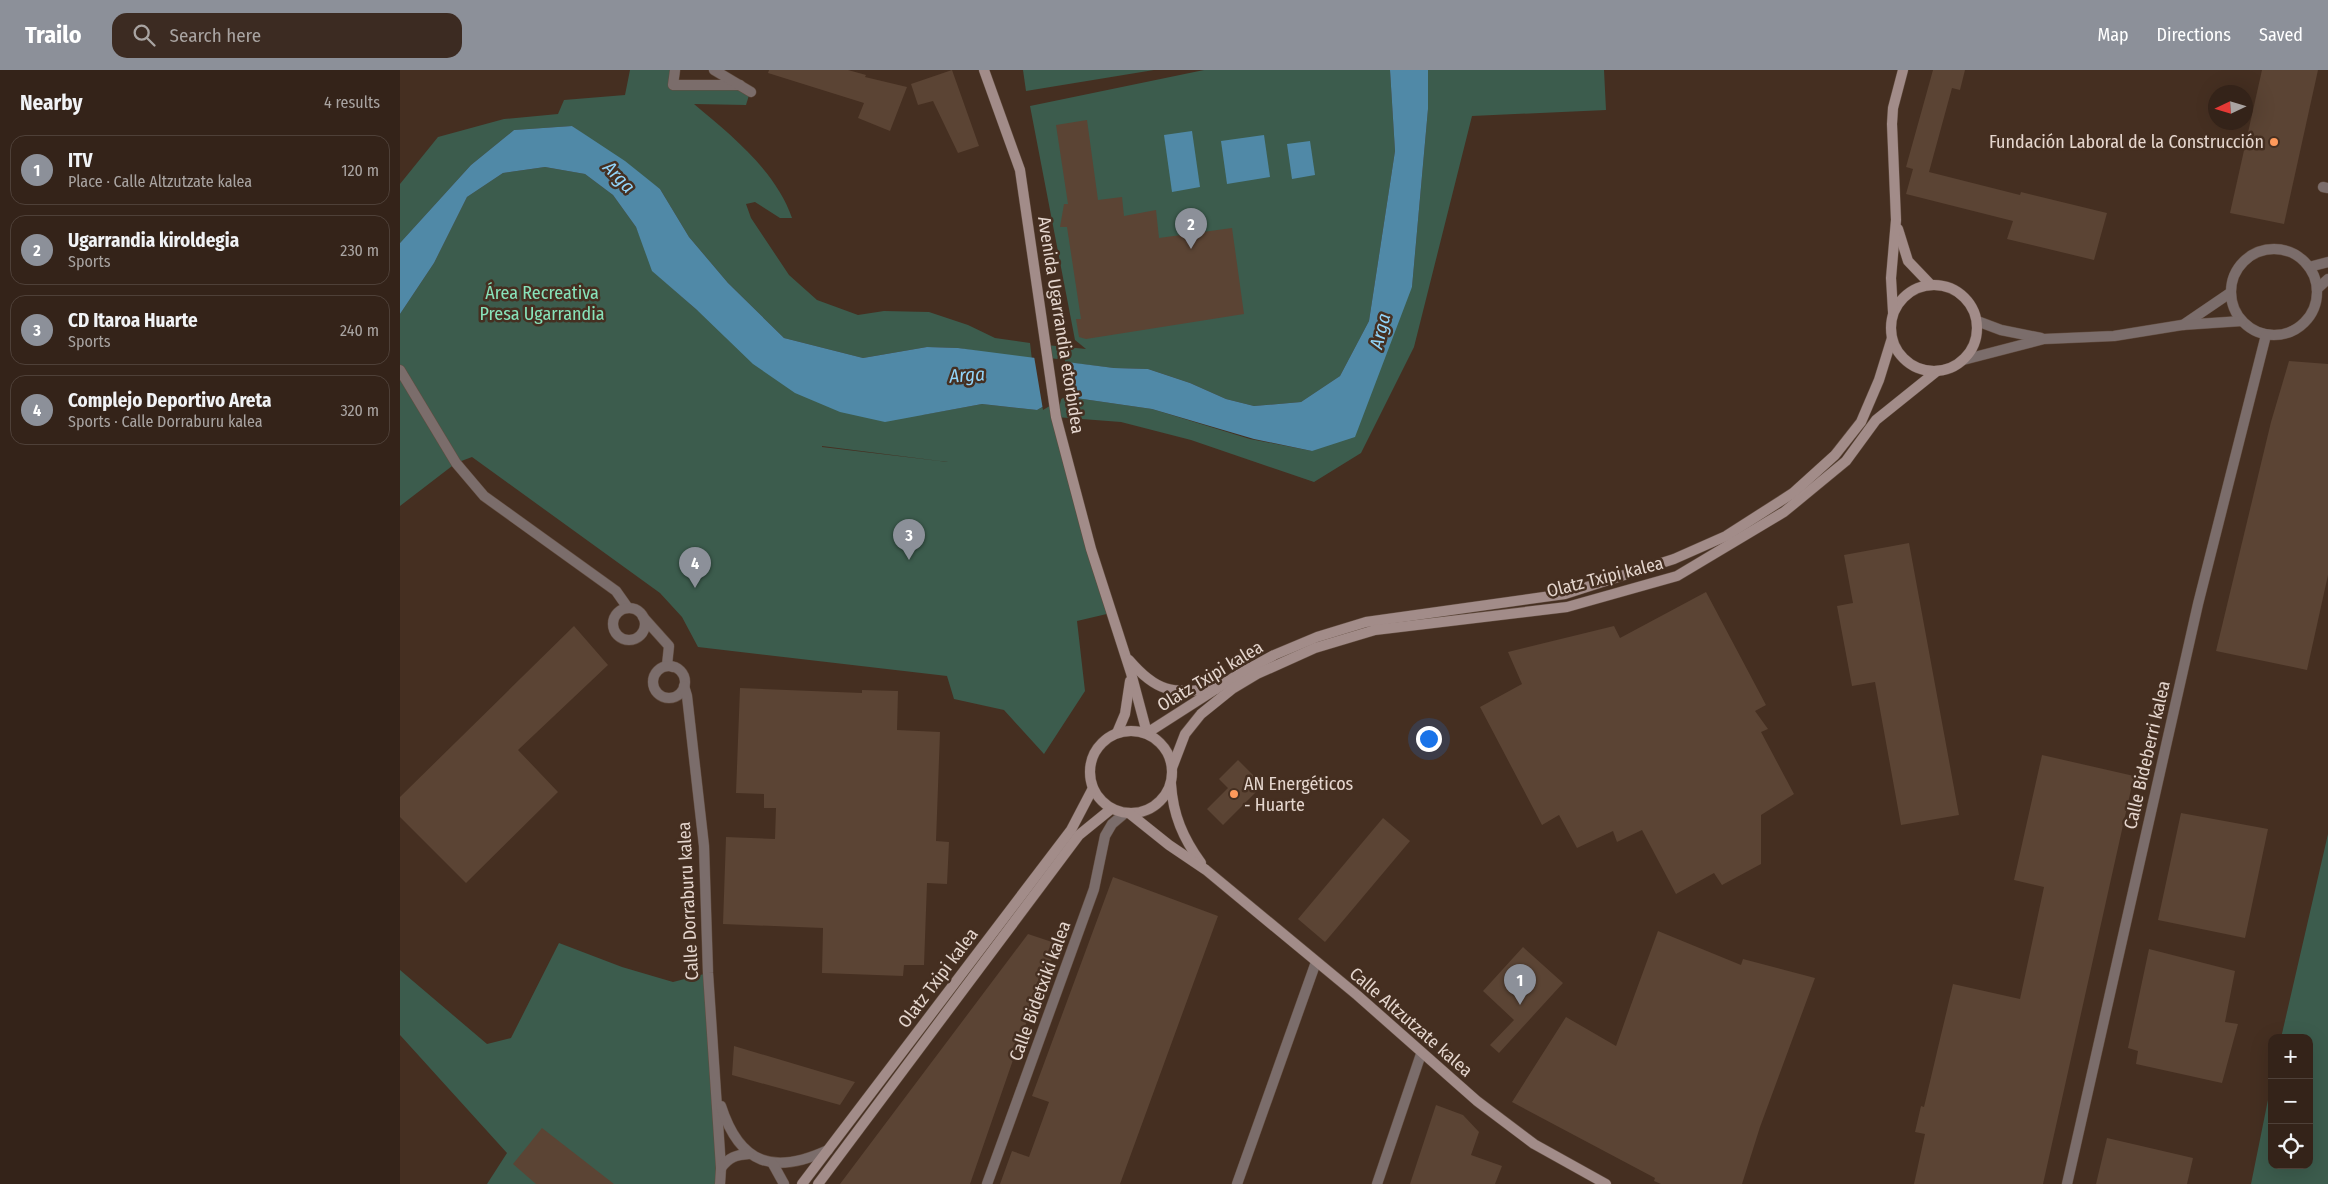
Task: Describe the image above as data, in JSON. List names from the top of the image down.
{
  "streets": {
    "street": [
      "Avenida Ugarrandia etorbidea",
      "Olatz Txipi kalea",
      "Calle Bideberri kalea",
      "Calle Dorraburu kalea",
      "Calle Bidetxiki kalea",
      "Calle Altzutzate kalea"
    ]
  },
  "crossings": [
    ["Avenida Ugarrandia etorbidea", "Olatz Txipi kalea"],
    ["Avenida Ugarrandia etorbidea", "Calle Bidetxiki kalea"],
    ["Olatz Txipi kalea", "Calle Bidetxiki kalea"]
  ],
  "water": ["Arga"],
  "parks": ["Área Recreativa Presa Ugarrandia"],
  "places": ["Fundación Laboral de la Construcción", "AN Energéticos - Huarte"],
  "north": "left",
  "page": {
    "header": "Trailo",
    "search": "Search here",
    "nav": ["Map", "Directions", "Saved"],
    "heading": ["Nearby", "4 results"],
    "list": [
      {
        "mark": "1",
        "name": "ITV",
        "note": "Place · Calle Altzutzate kalea",
        "value": "120 m"
      },
      {
        "mark": "2",
        "name": "Ugarrandia kiroldegia",
        "note": "Sports",
        "value": "230 m"
      },
      {
        "mark": "3",
        "name": "CD Itaroa Huarte",
        "note": "Sports",
        "value": "240 m"
      },
      {
        "mark": "4",
        "name": "Complejo Deportivo Areta",
        "note": "Sports · Calle Dorraburu kalea",
        "value": "320 m"
      }
    ],
    "pins": [
      "2",
      "3",
      "4",
      "1"
    ],
    "map_buttons": ["+", "−"]
  }
}
